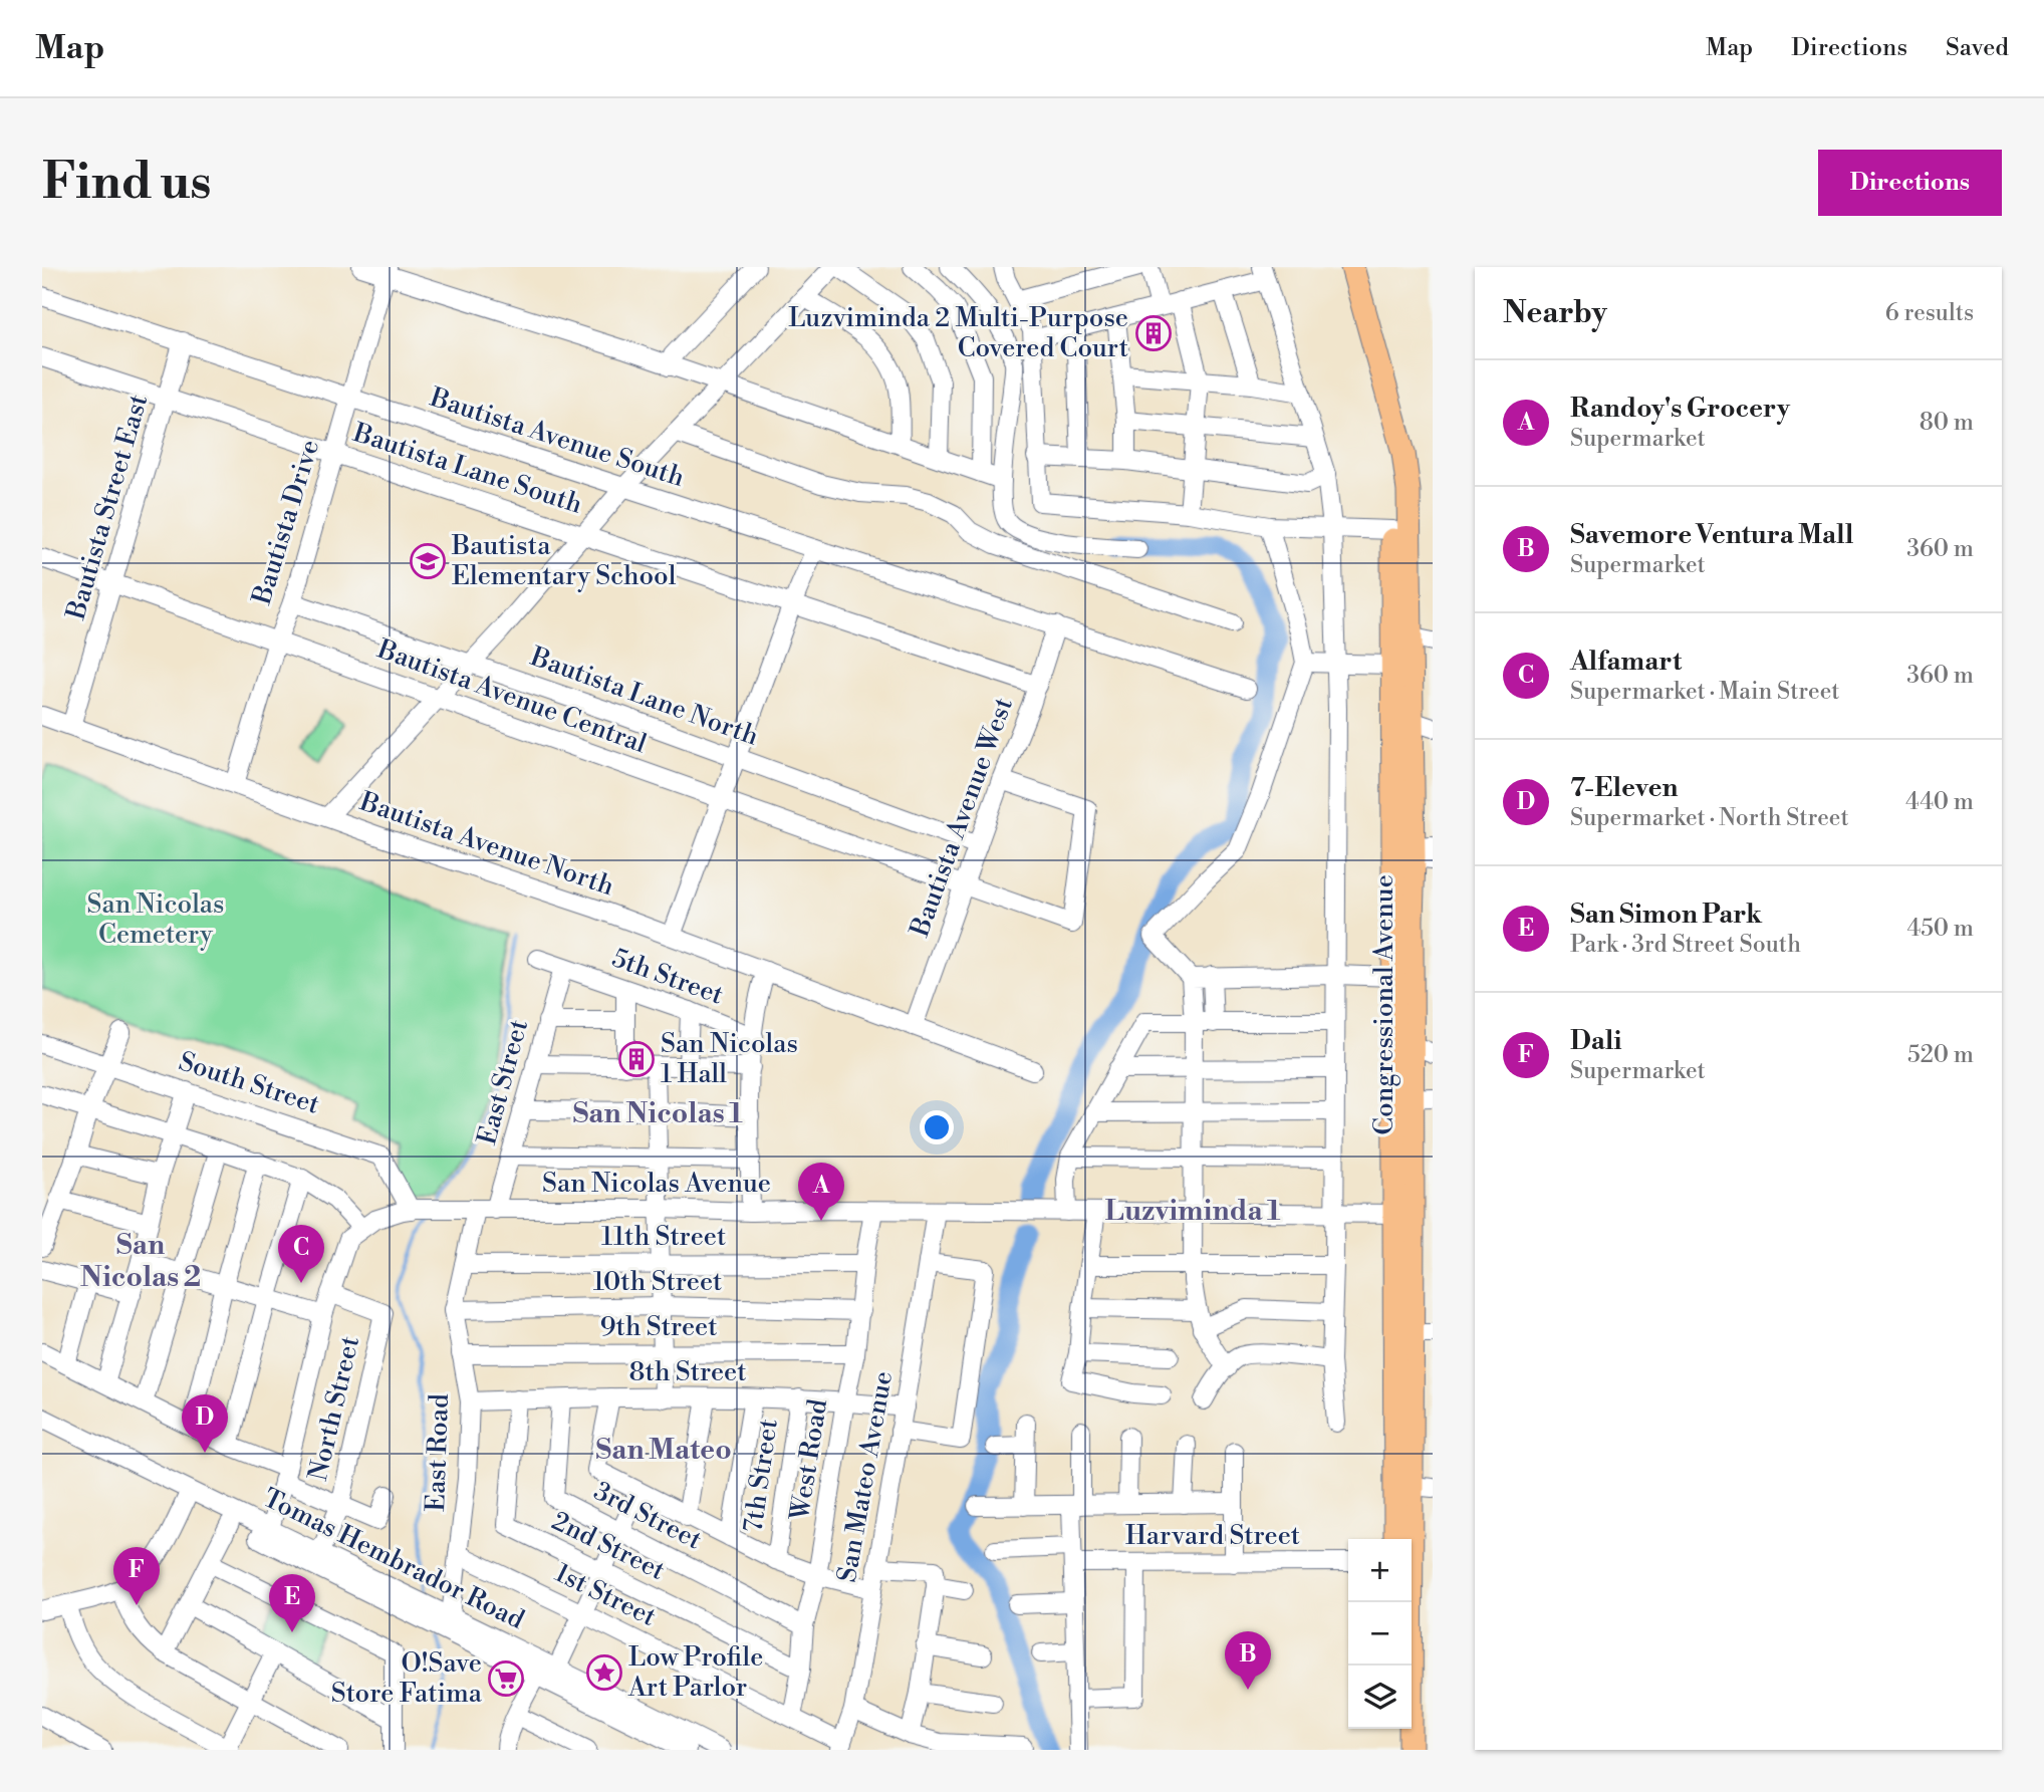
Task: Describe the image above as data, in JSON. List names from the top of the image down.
{
  "streets": {
    "main road": ["Congressional Avenue"],
    "street": [
      "Bautista Avenue South",
      "Bautista Lane South",
      "Bautista Street East",
      "Bautista Drive",
      "Bautista Avenue Central",
      "Bautista Lane North",
      "Bautista Avenue West",
      "Bautista Avenue North",
      "5th Street",
      "East Street",
      "South Street",
      "San Nicolas Avenue",
      "11th Street",
      "10th Street",
      "9th Street",
      "8th Street",
      "North Street",
      "East Road",
      "West Road",
      "7th Street",
      "San Mateo Avenue",
      "3rd Street",
      "Harvard Street",
      "2nd Street",
      "Tomas Hembrador Road",
      "1st Street"
    ]
  },
  "crossings": [
    ["Bautista Avenue South", "Bautista Street East"],
    ["Bautista Avenue South", "Bautista Drive"],
    ["Bautista Avenue South", "Bautista Avenue West"],
    ["Bautista Lane South", "Bautista Street East"],
    ["Bautista Lane South", "Bautista Drive"],
    ["Bautista Lane South", "Bautista Avenue West"],
    ["Bautista Street East", "Bautista Avenue Central"],
    ["Bautista Street East", "Bautista Avenue North"],
    ["Bautista Drive", "Bautista Avenue Central"],
    ["Bautista Drive", "Bautista Lane North"],
    ["Bautista Drive", "Bautista Avenue North"],
    ["Bautista Avenue Central", "Bautista Avenue West"],
    ["Bautista Lane North", "Bautista Avenue West"],
    ["Bautista Avenue West", "Bautista Avenue North"],
    ["5th Street", "East Street"],
    ["Congressional Avenue", "San Nicolas Avenue"],
    ["East Street", "San Nicolas Avenue"],
    ["South Street", "San Nicolas Avenue"],
    ["San Nicolas Avenue", "East Road"],
    ["San Nicolas Avenue", "West Road"],
    ["San Nicolas Avenue", "San Mateo Avenue"],
    ["11th Street", "East Road"],
    ["11th Street", "West Road"],
    ["10th Street", "East Road"],
    ["10th Street", "West Road"],
    ["9th Street", "East Road"],
    ["9th Street", "West Road"],
    ["8th Street", "East Road"],
    ["8th Street", "West Road"],
    ["8th Street", "7th Street"],
    ["8th Street", "San Mateo Avenue"],
    ["8th Street", "3rd Street"],
    ["8th Street", "2nd Street"],
    ["North Street", "Tomas Hembrador Road"],
    ["East Road", "Tomas Hembrador Road"],
    ["East Road", "1st Street"],
    ["West Road", "3rd Street"],
    ["West Road", "2nd Street"],
    ["West Road", "1st Street"],
    ["San Mateo Avenue", "1st Street"]
  ],
  "districts": [
    "San Nicolas 1",
    "Luzviminda 1",
    "San Nicolas 2",
    "San Mateo"
  ],
  "parks": ["San Nicolas Cemetery"],
  "places": {
    "building": ["Luzviminda 2 Multi-Purpose Covered Court", "San Nicolas 1 Hall"],
    "school or university": ["Bautista Elementary School"],
    "place": ["Low Profile Art Parlor"],
    "supermarket": ["O!Save Store Fatima"]
  },
  "page": {
    "header": "Map",
    "nav": ["Map", "Directions", "Saved"],
    "buttons": "Directions",
    "title": "Find us",
    "heading": ["Nearby", "6 results"],
    "list": [
      {
        "mark": "A",
        "name": "Randoy's Grocery",
        "note": "Supermarket",
        "value": "80 m"
      },
      {
        "mark": "B",
        "name": "Savemore Ventura Mall",
        "note": "Supermarket",
        "value": "360 m"
      },
      {
        "mark": "C",
        "name": "Alfamart",
        "note": "Supermarket · Main Street",
        "value": "360 m"
      },
      {
        "mark": "D",
        "name": "7-Eleven",
        "note": "Supermarket · North Street",
        "value": "440 m"
      },
      {
        "mark": "E",
        "name": "San Simon Park",
        "note": "Park · 3rd Street South",
        "value": "450 m"
      },
      {
        "mark": "F",
        "name": "Dali",
        "note": "Supermarket",
        "value": "520 m"
      }
    ],
    "pins": [
      "A",
      "C",
      "D",
      "F",
      "E",
      "B"
    ],
    "map_buttons": ["+", "−"]
  }
}
